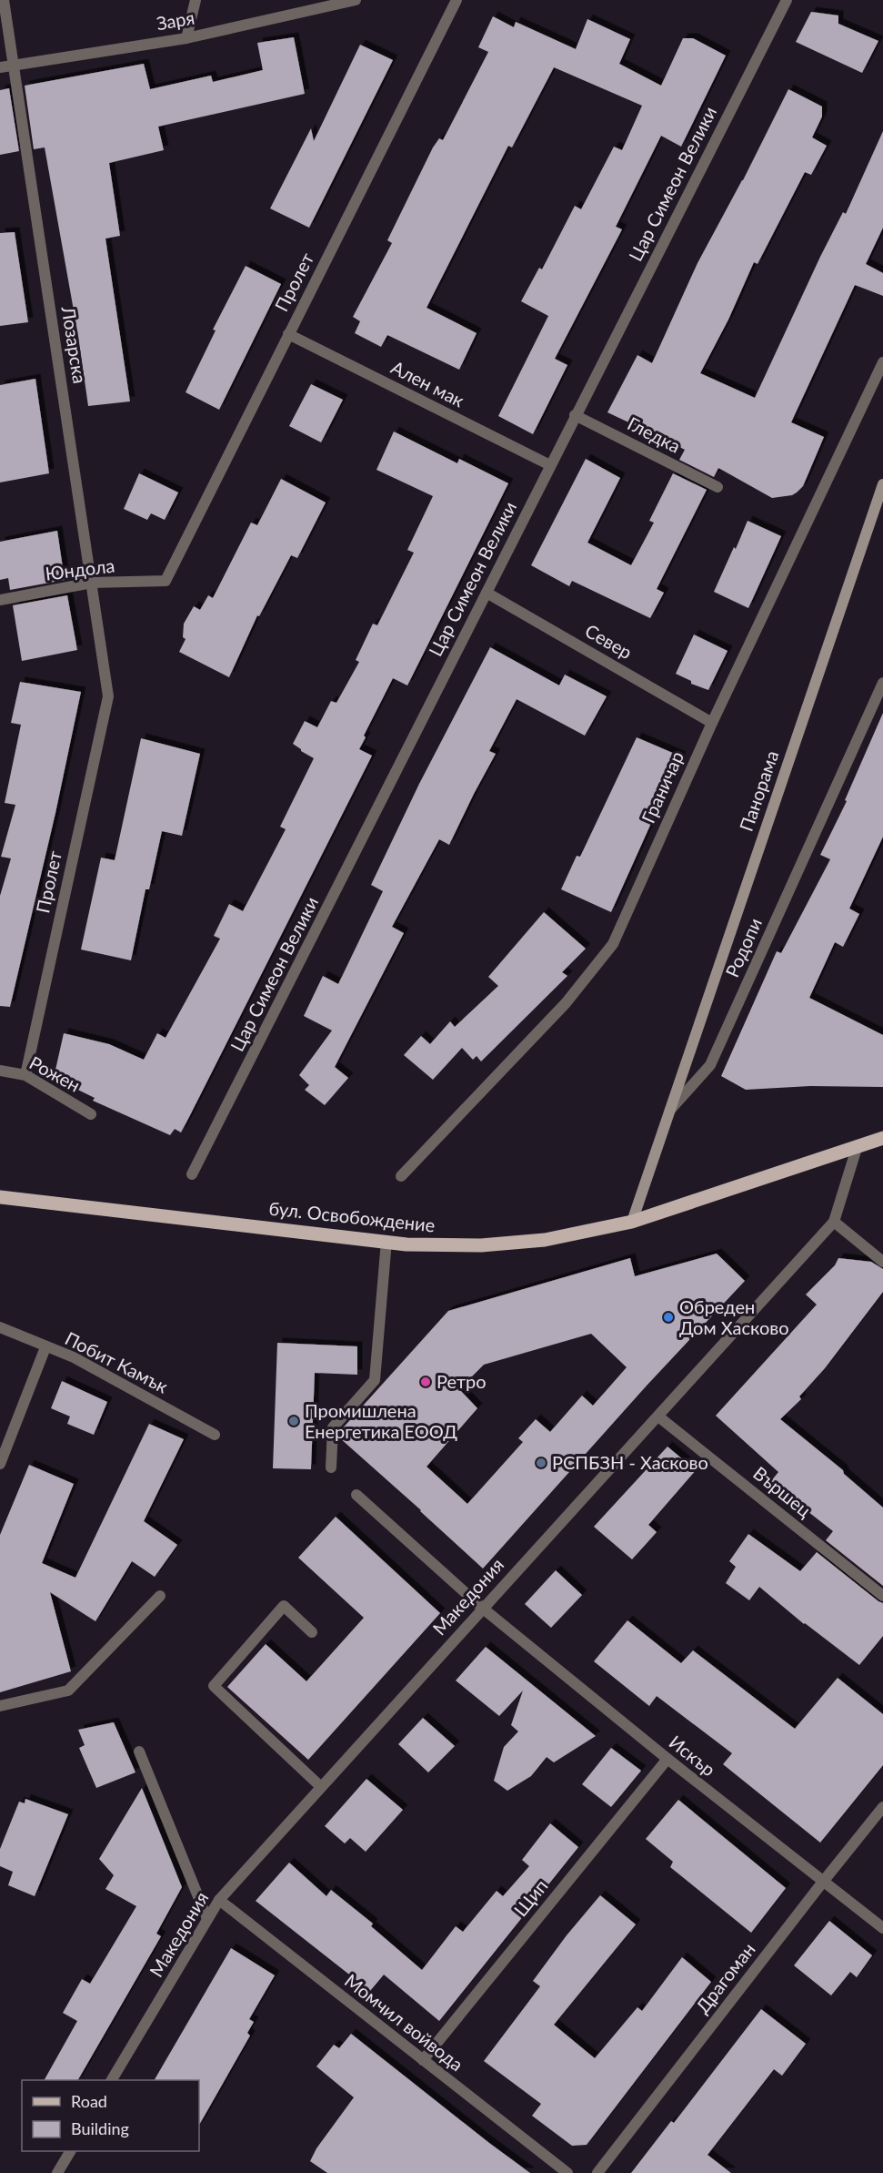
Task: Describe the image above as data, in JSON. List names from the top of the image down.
{
  "streets": {
    "main road": ["бул. Освобождение"],
    "street": [
      "Заря",
      "Цар Симеон Велики",
      "Пролет",
      "Лозарска",
      "Ален мак",
      "Гледка",
      "Юндола",
      "Север",
      "Граничар",
      "Панорама",
      "Родопи",
      "Рожен",
      "Побит Камък",
      "Вършец",
      "Македония",
      "Искър",
      "Щип",
      "Драгоман",
      "Момчил войвода"
    ]
  },
  "crossings": [
    ["Заря", "Лозарска"],
    ["Цар Симеон Велики", "Ален мак"],
    ["Цар Симеон Велики", "Гледка"],
    ["Цар Симеон Велики", "Север"],
    ["Пролет", "Лозарска"],
    ["Пролет", "Ален мак"],
    ["Пролет", "Юндола"],
    ["Пролет", "Рожен"],
    ["Лозарска", "Юндола"],
    ["Север", "Граничар"],
    ["Панорама", "Родопи"],
    ["Родопи", "бул. Освобождение"],
    ["бул. Освобождение", "Македония"],
    ["Вършец", "Македония"],
    ["Македония", "Искър"],
    ["Македония", "Момчил войвода"],
    ["Искър", "Щип"],
    ["Искър", "Драгоман"],
    ["Щип", "Момчил войвода"]
  ],
  "places": [
    "Обреден Дом Хасково",
    "Ретро",
    "Промишлена Енергетика ЕООД",
    "РСПБЗН - Хасково"
  ],
  "legend": ["Road", "Building"]
}
